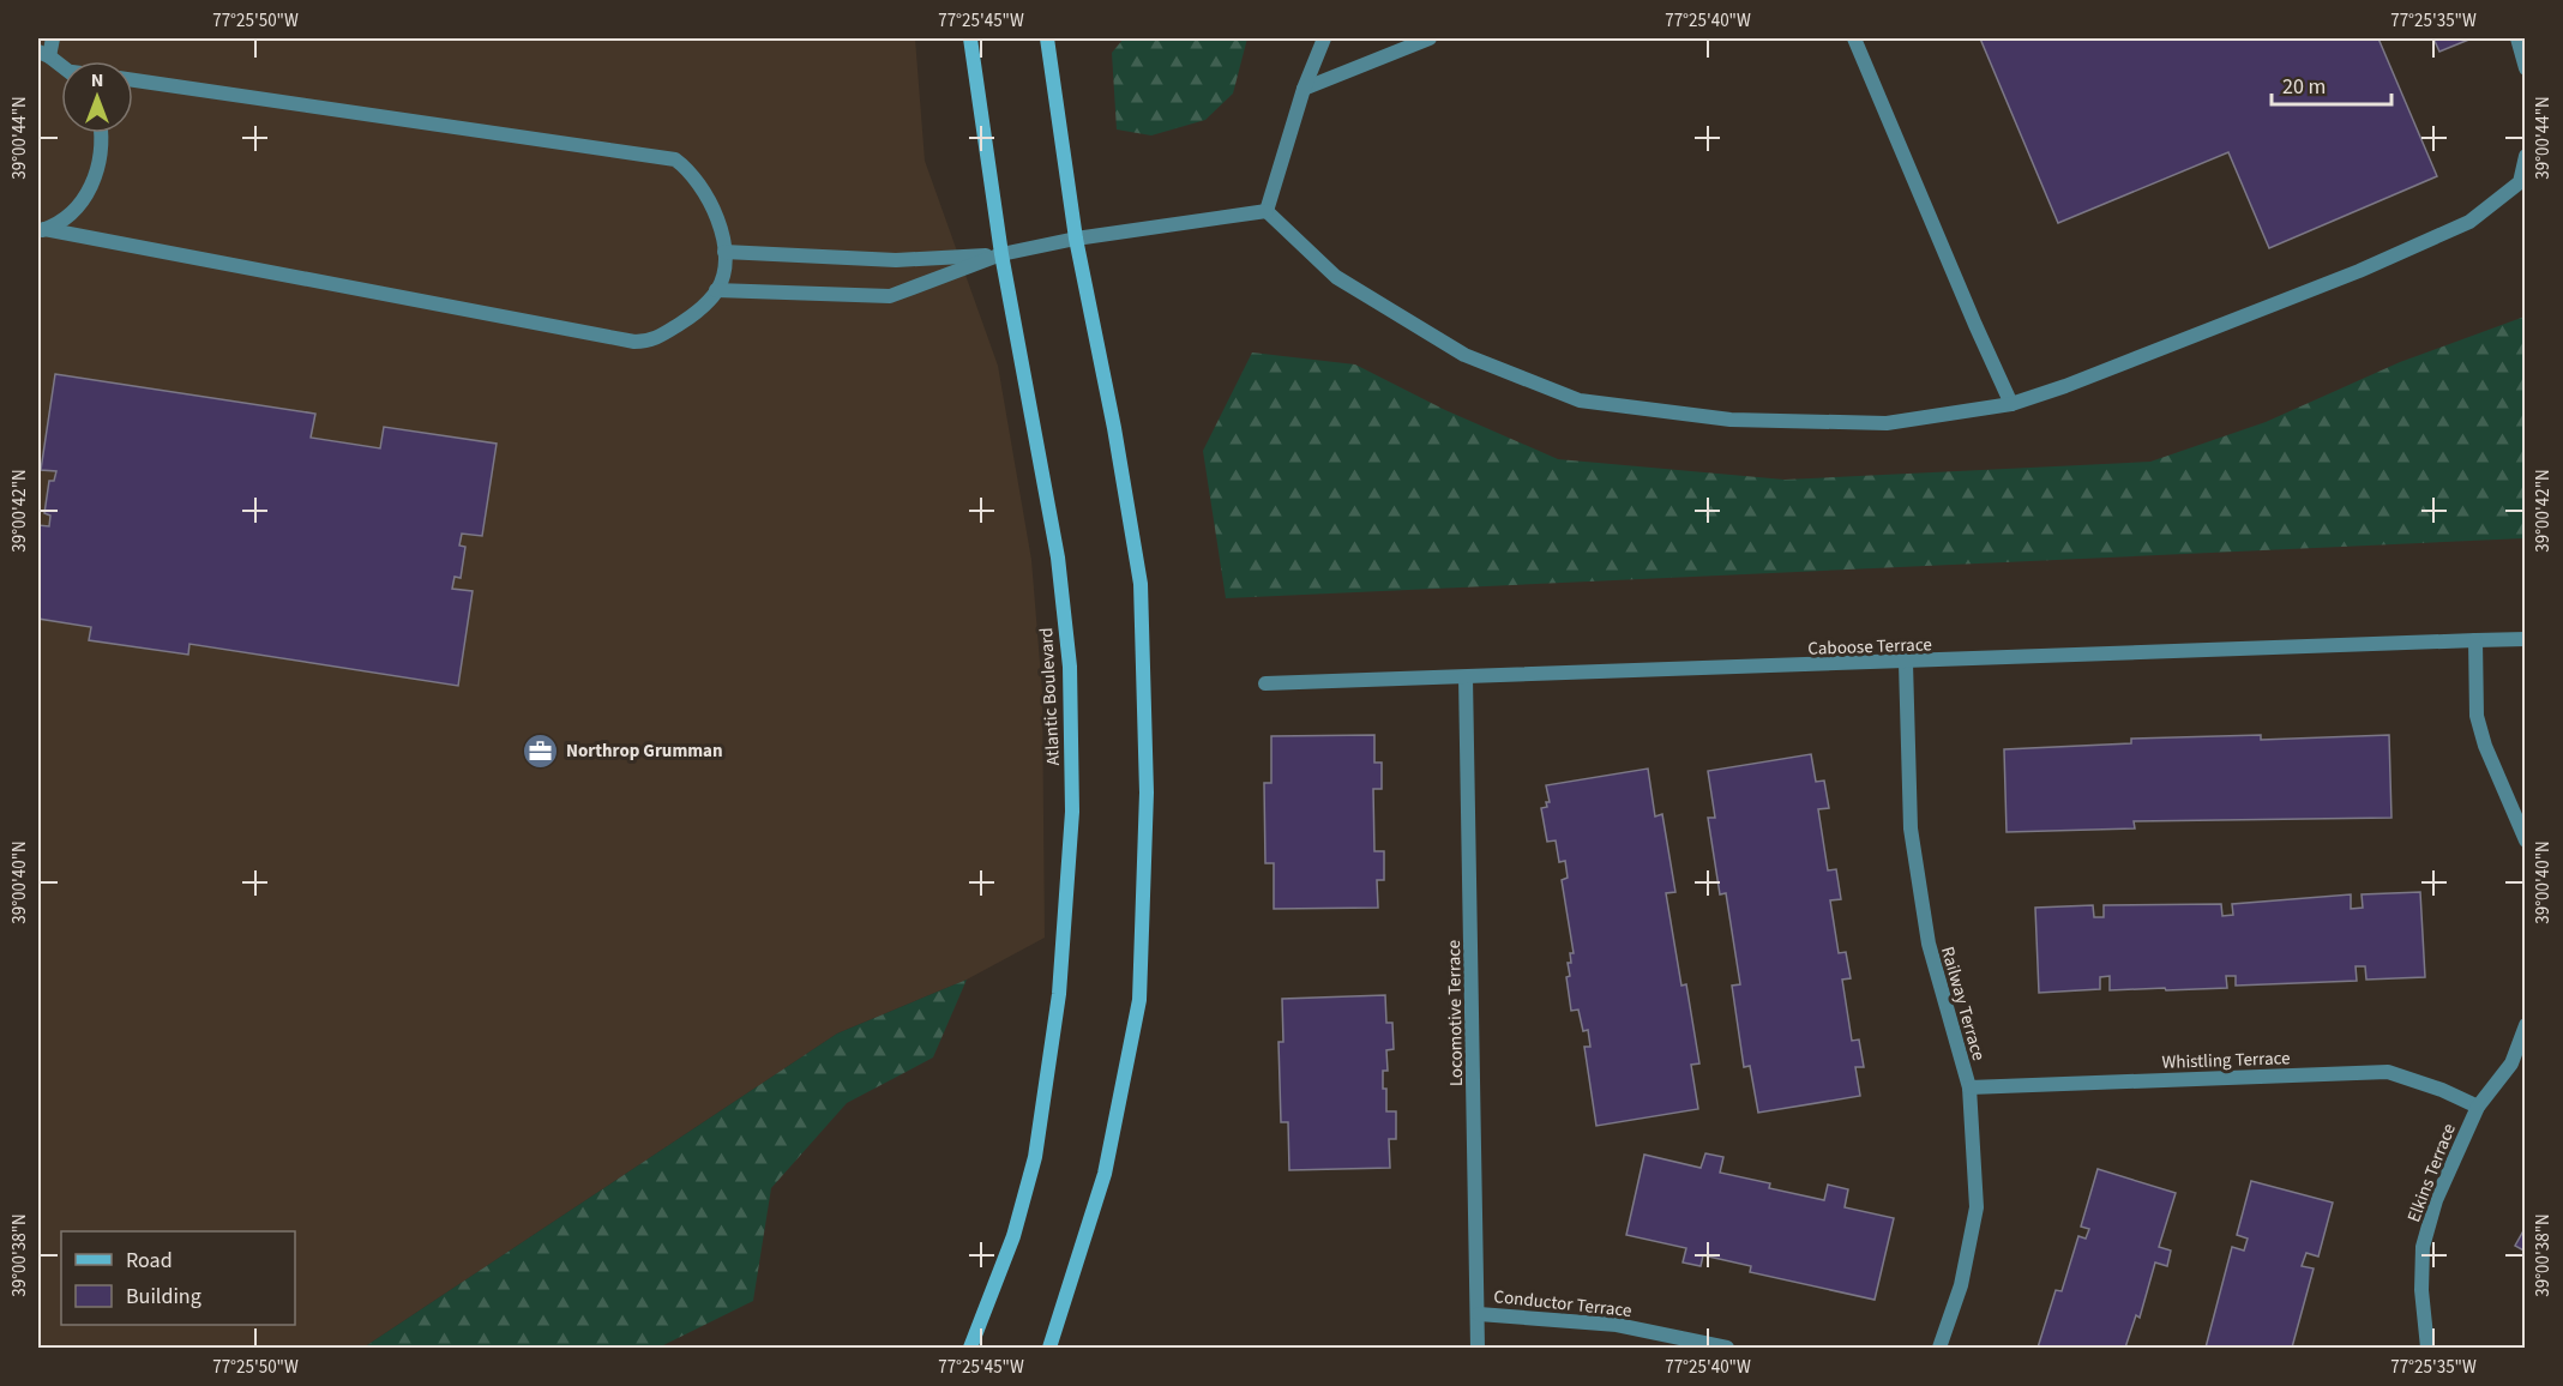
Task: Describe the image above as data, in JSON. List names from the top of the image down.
{
  "streets": {
    "main road": ["Atlantic Boulevard"],
    "street": [
      "Caboose Terrace",
      "Railway Terrace",
      "Locomotive Terrace",
      "Whistling Terrace",
      "Elkins Terrace",
      "Conductor Terrace"
    ]
  },
  "crossings": [
    ["Caboose Terrace", "Railway Terrace"],
    ["Caboose Terrace", "Locomotive Terrace"],
    ["Railway Terrace", "Whistling Terrace"],
    ["Locomotive Terrace", "Conductor Terrace"],
    ["Whistling Terrace", "Elkins Terrace"]
  ],
  "places": {
    "office": ["Northrop Grumman"]
  },
  "legend": ["Road", "Building"],
  "scale_bar": "20 m",
  "north": "top",
  "coordinates": [
    "77°25'50\"W",
    "77°25'45\"W",
    "77°25'40\"W",
    "77°25'35\"W",
    "39°00'44\"N",
    "39°00'42\"N",
    "39°00'40\"N",
    "39°00'38\"N"
  ]
}
